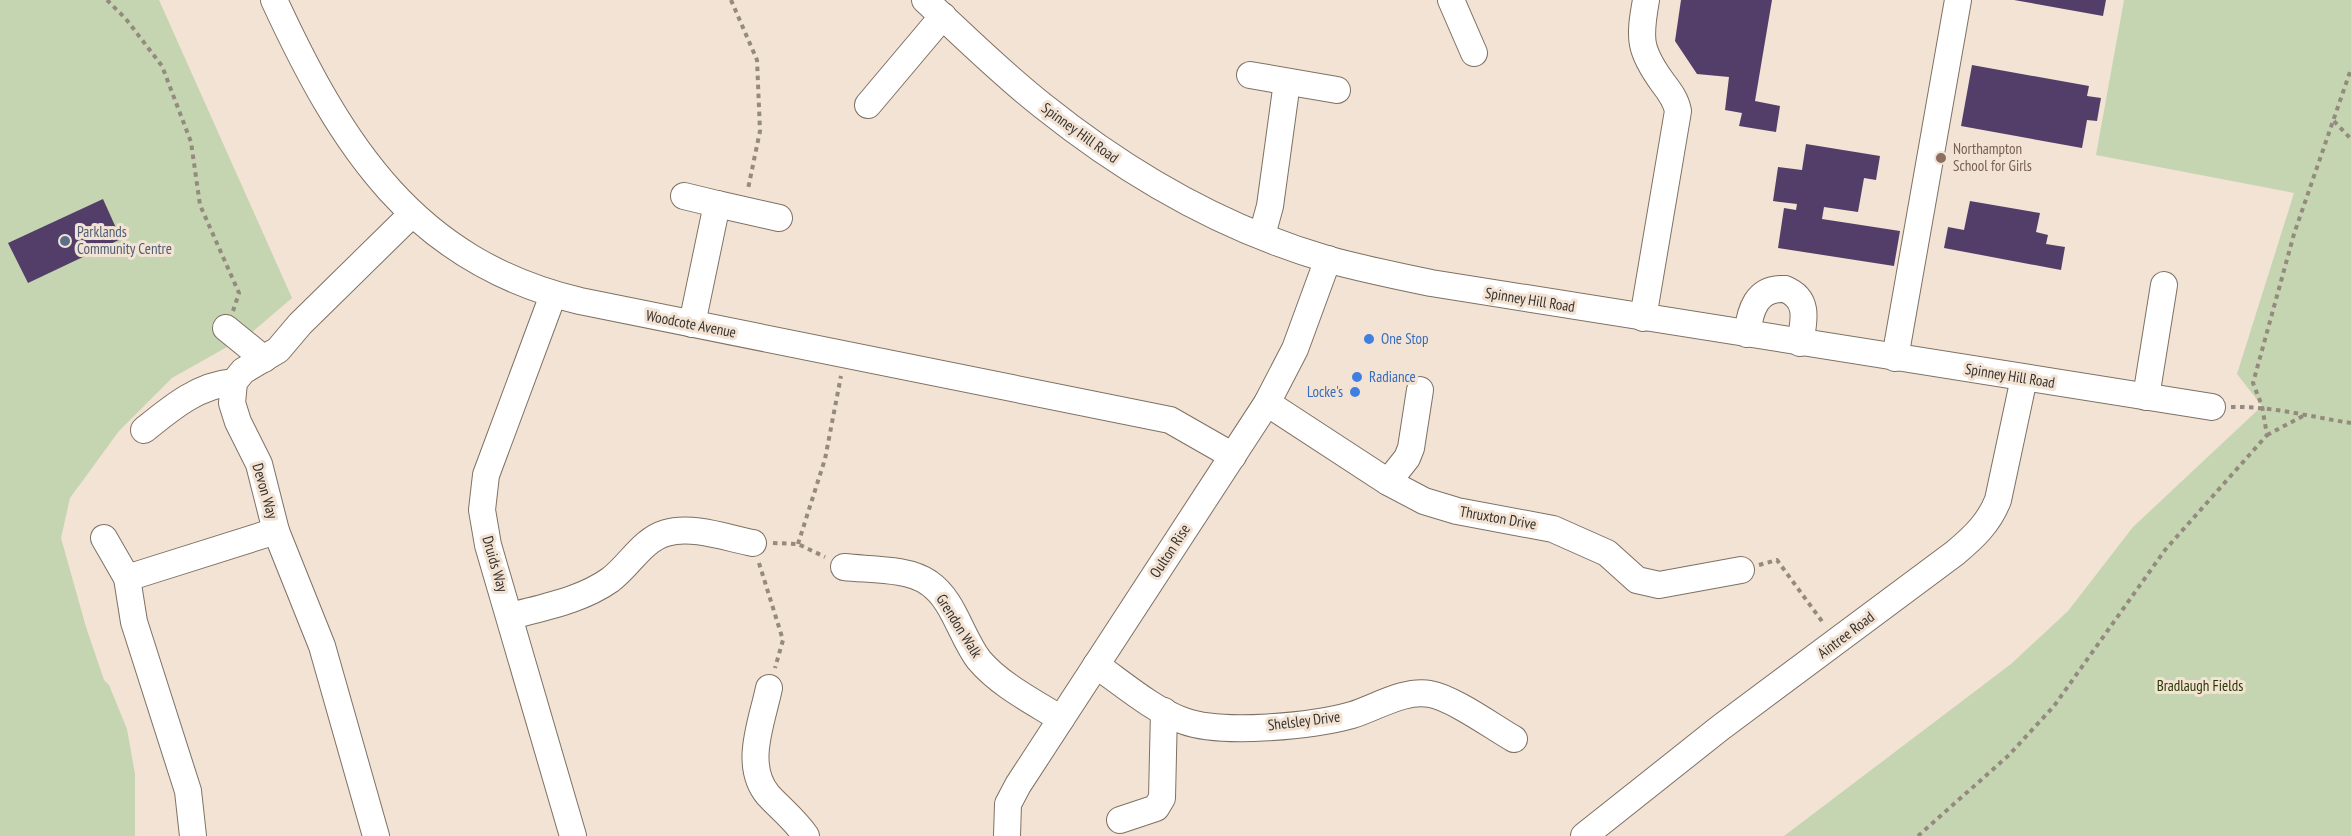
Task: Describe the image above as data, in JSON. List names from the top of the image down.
{
  "streets": {
    "street": [
      "Spinney Hill Road",
      "Woodcote Avenue",
      "Devon Way",
      "Thruxton Drive",
      "Oulton Rise",
      "Druids Way",
      "Grendon Walk",
      "Aintree Road",
      "Shelsley Drive"
    ]
  },
  "crossings": [
    ["Spinney Hill Road", "Oulton Rise"],
    ["Spinney Hill Road", "Aintree Road"],
    ["Woodcote Avenue", "Oulton Rise"],
    ["Woodcote Avenue", "Druids Way"],
    ["Thruxton Drive", "Oulton Rise"],
    ["Oulton Rise", "Grendon Walk"],
    ["Oulton Rise", "Shelsley Drive"]
  ],
  "parks": ["Bradlaugh Fields"],
  "places": [
    "Northampton School for Girls",
    "Parklands Community Centre",
    "One Stop",
    "Radiance",
    "Locke's"
  ]
}
